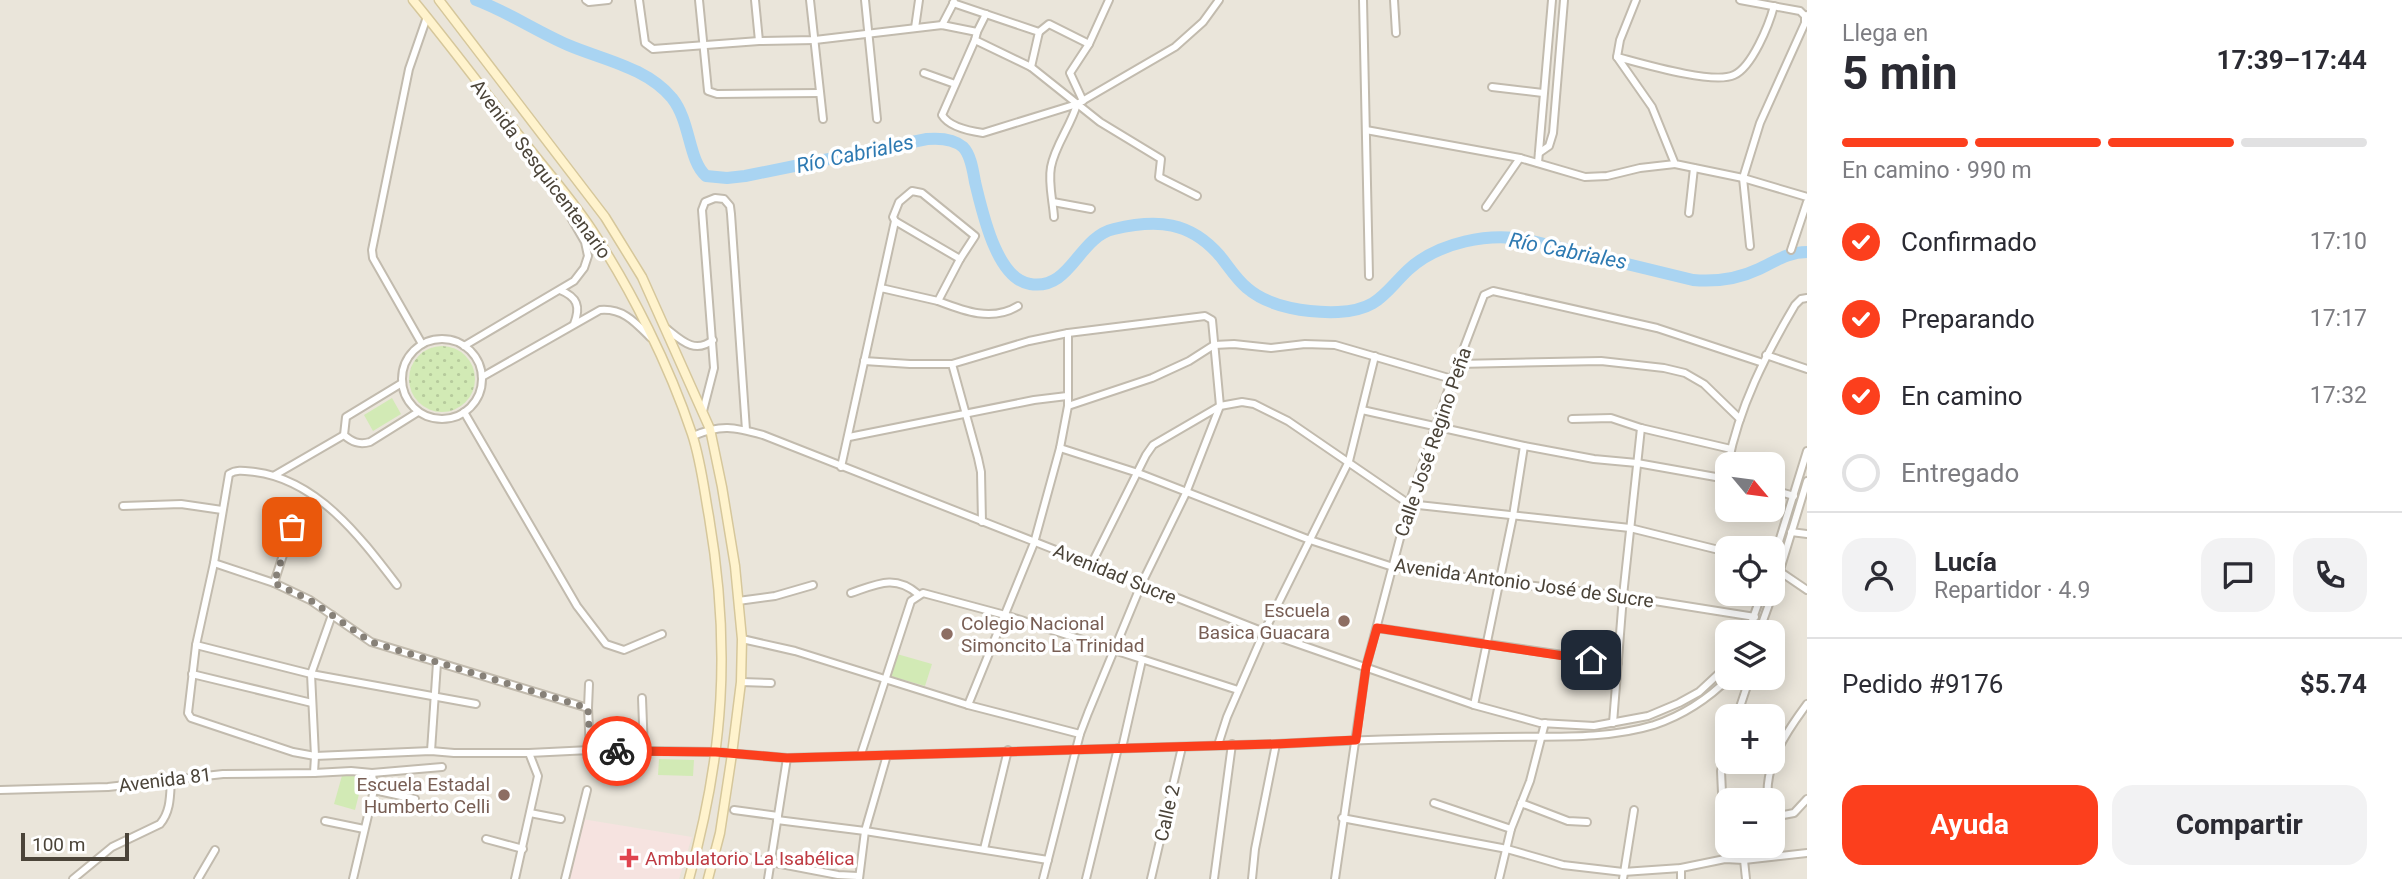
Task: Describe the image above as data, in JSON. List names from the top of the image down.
{
  "streets": {
    "main road": ["Avenida Sesquicentenario"],
    "street": [
      "Calle José Regino Peña",
      "Avenidad Sucre",
      "Avenida Antonio José de Sucre",
      "Avenida 81",
      "Calle 2"
    ]
  },
  "crossings": [
    ["Avenida Sesquicentenario", "Avenidad Sucre"],
    ["Calle José Regino Peña", "Avenidad Sucre"],
    ["Calle José Regino Peña", "Avenida Antonio José de Sucre"]
  ],
  "water": ["Río Cabriales"],
  "places": {
    "other": ["Escuela Basica Guacara", "Colegio Nacional Simoncito La Trinidad", "Escuela Estadal Humberto Celli"],
    "health": ["Ambulatorio La Isabélica"]
  },
  "scale_bar": "100 m",
  "north": "bottom right",
  "page": {
    "heading": ["5 min", "Llega en", "17:39–17:44"],
    "panel": [
      "Lucía",
      "Repartidor · 4.9",
      "Pedido #9176",
      "$5.74"
    ],
    "bar": "En camino · 990 m",
    "list": [
      ["Confirmado", "17:10"],
      ["Preparando", "17:17"],
      ["En camino", "17:32"],
      "Entregado"
    ],
    "map_buttons": ["+", "−"],
    "buttons": ["Ayuda", "Compartir"],
    "scale": "100 m"
  }
}
